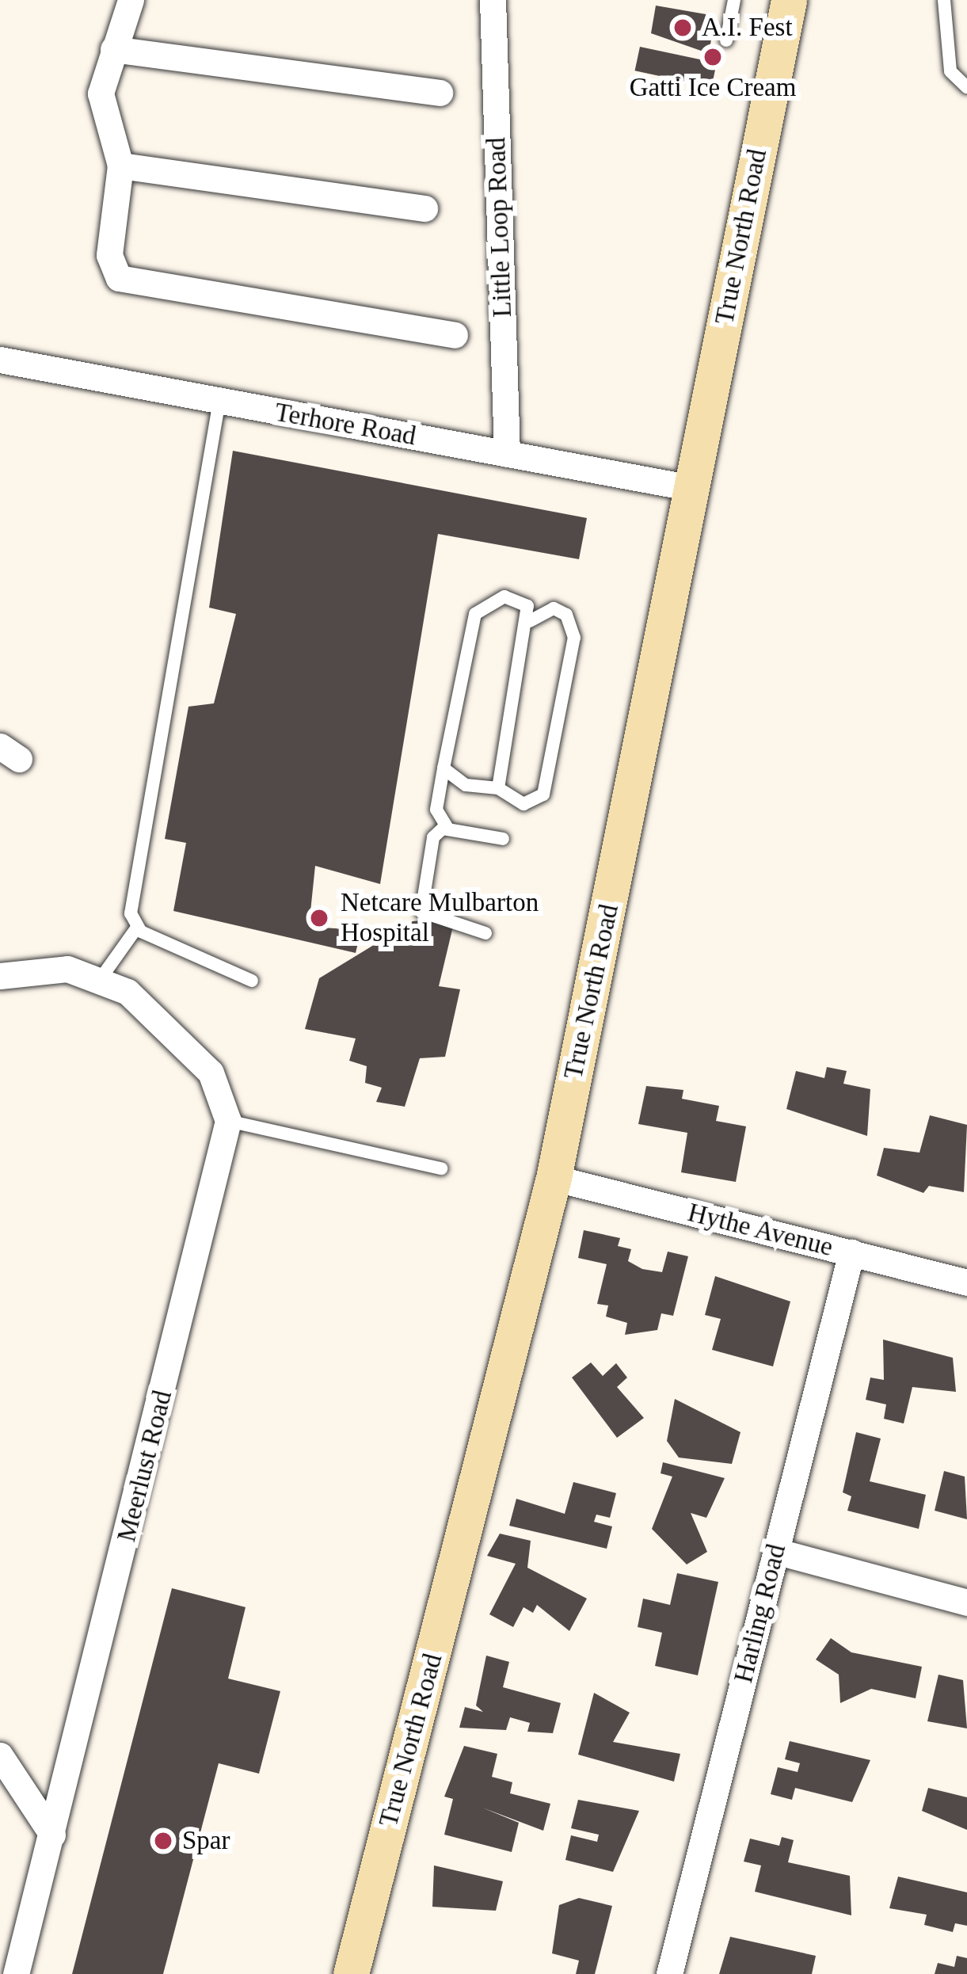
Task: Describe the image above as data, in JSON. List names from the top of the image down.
{
  "streets": {
    "main road": ["True North Road"],
    "street": [
      "Little Loop Road",
      "Terhore Road",
      "Hythe Avenue",
      "Meerlust Road",
      "Harling Road"
    ]
  },
  "crossings": [
    ["Little Loop Road", "Terhore Road"],
    ["True North Road", "Terhore Road"],
    ["True North Road", "Hythe Avenue"],
    ["Hythe Avenue", "Harling Road"]
  ],
  "places": [
    "A.I. Fest",
    "Gatti Ice Cream",
    "Netcare Mulbarton Hospital",
    "Spar"
  ]
}
